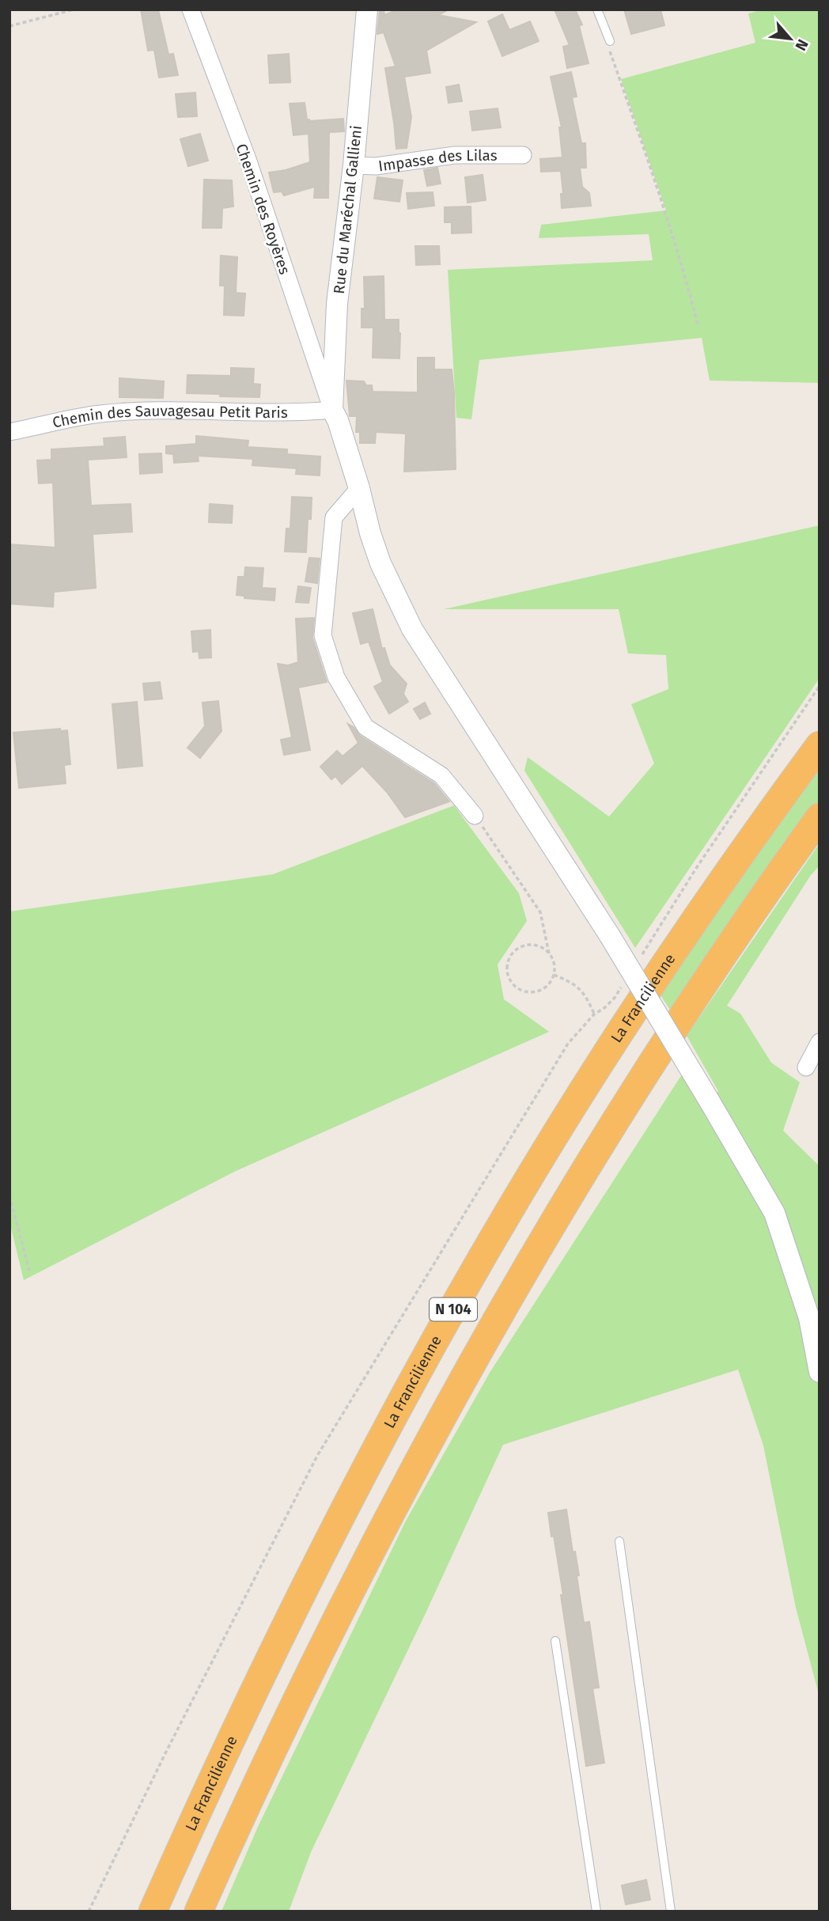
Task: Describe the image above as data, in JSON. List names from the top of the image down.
{
  "streets": {
    "highway": ["La Francilienne", "N 104"],
    "street": [
      "Impasse des Lilas",
      "Chemin des Royères",
      "Rue du Maréchal Gallieni",
      "Chemin des Sauvagesau Petit Paris"
    ]
  },
  "crossings": [
    ["Impasse des Lilas", "Rue du Maréchal Gallieni"],
    ["Chemin des Royères", "Rue du Maréchal Gallieni"],
    ["Chemin des Royères", "Chemin des Sauvagesau Petit Paris"],
    ["Rue du Maréchal Gallieni", "Chemin des Sauvagesau Petit Paris"]
  ],
  "north": "bottom right"
}
